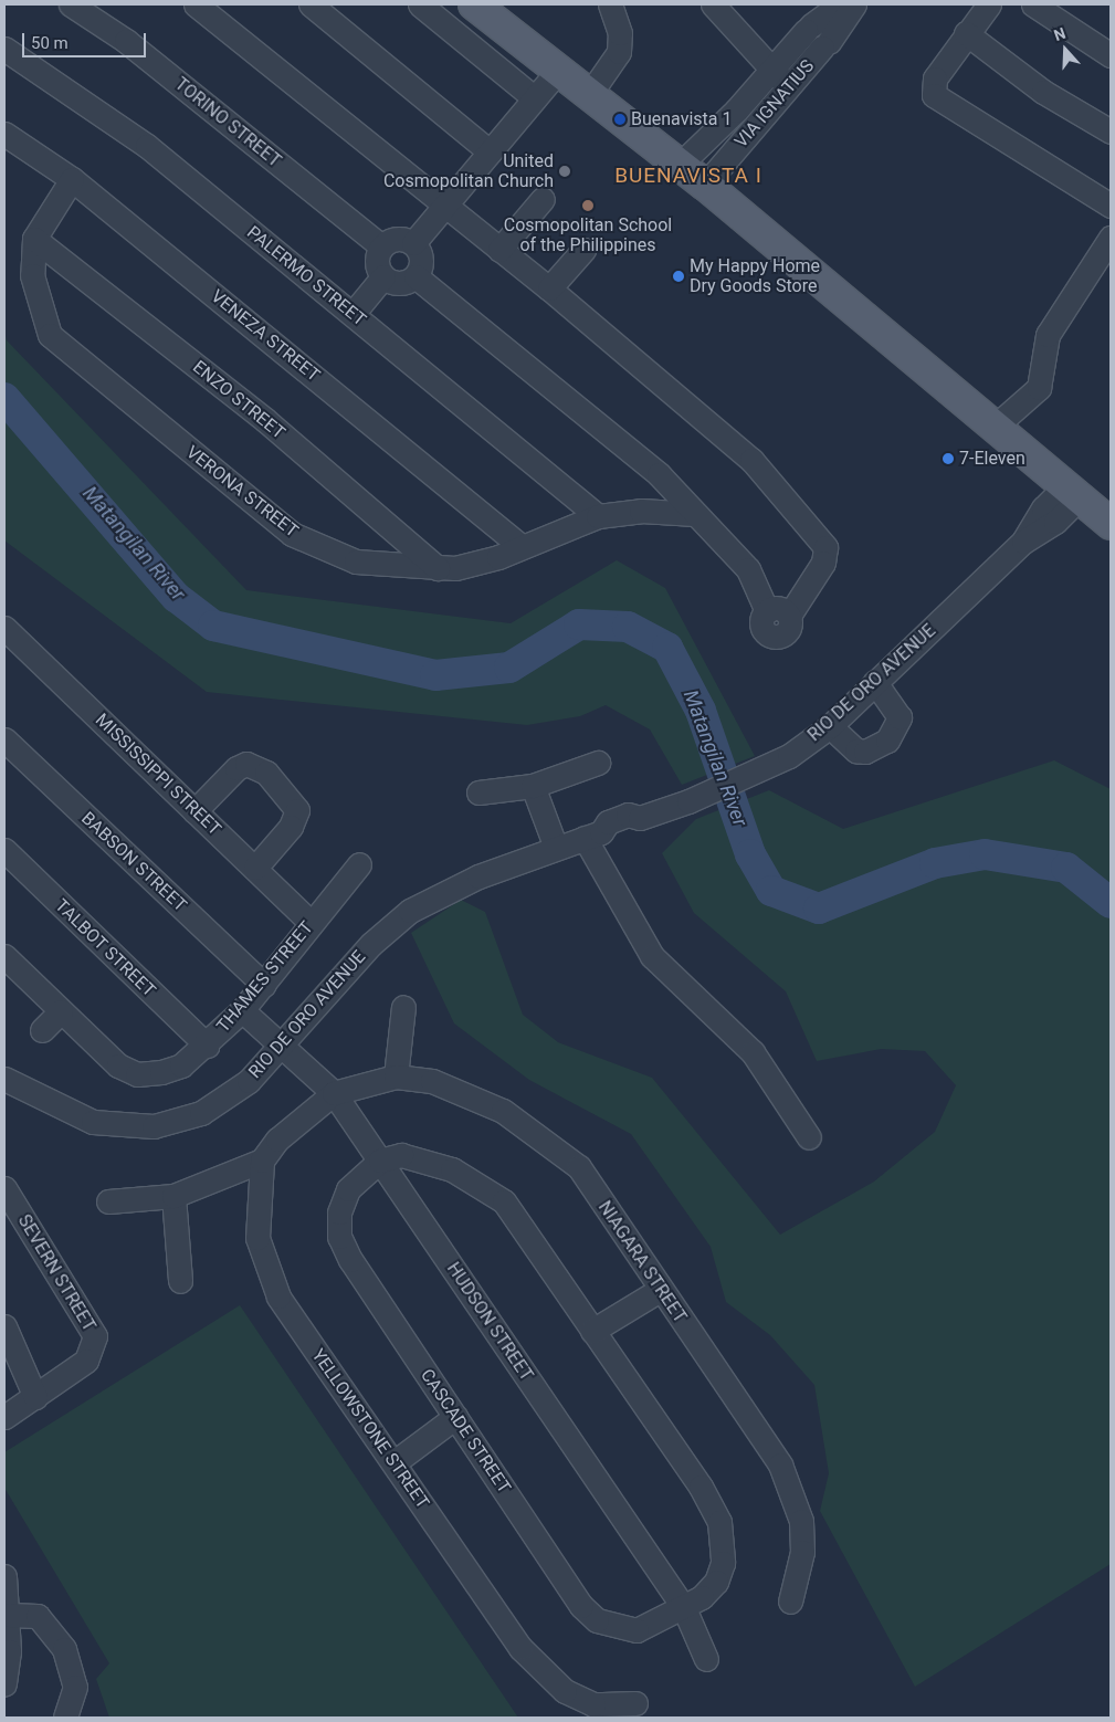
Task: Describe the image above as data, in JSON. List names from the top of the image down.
{
  "streets": {
    "street": [
      "VIA IGNATIUS",
      "TORINO STREET",
      "PALERMO STREET",
      "VENEZA STREET",
      "ENZO STREET",
      "VERONA STREET",
      "RIO DE ORO AVENUE",
      "MISSISSIPPI STREET",
      "BABSON STREET",
      "TALBOT STREET",
      "THAMES STREET",
      "NIAGARA STREET",
      "SEVERN STREET",
      "HUDSON STREET",
      "YELLOWSTONE STREET",
      "CASCADE STREET"
    ]
  },
  "crossings": [
    ["PALERMO STREET", "VERONA STREET"],
    ["VENEZA STREET", "VERONA STREET"],
    ["ENZO STREET", "VERONA STREET"],
    ["RIO DE ORO AVENUE", "HUDSON STREET"],
    ["MISSISSIPPI STREET", "THAMES STREET"],
    ["BABSON STREET", "THAMES STREET"],
    ["TALBOT STREET", "THAMES STREET"],
    ["THAMES STREET", "HUDSON STREET"],
    ["NIAGARA STREET", "HUDSON STREET"],
    ["NIAGARA STREET", "YELLOWSTONE STREET"],
    ["HUDSON STREET", "YELLOWSTONE STREET"],
    ["HUDSON STREET", "CASCADE STREET"]
  ],
  "districts": ["BUENAVISTA I"],
  "water": ["Matangilan River"],
  "places": [
    "Buenavista 1",
    "United Cosmopolitan Church",
    "Cosmopolitan School of the Philippines",
    "My Happy Home Dry Goods Store",
    "7-Eleven"
  ],
  "scale_bar": "50 m",
  "north": "top"
}
